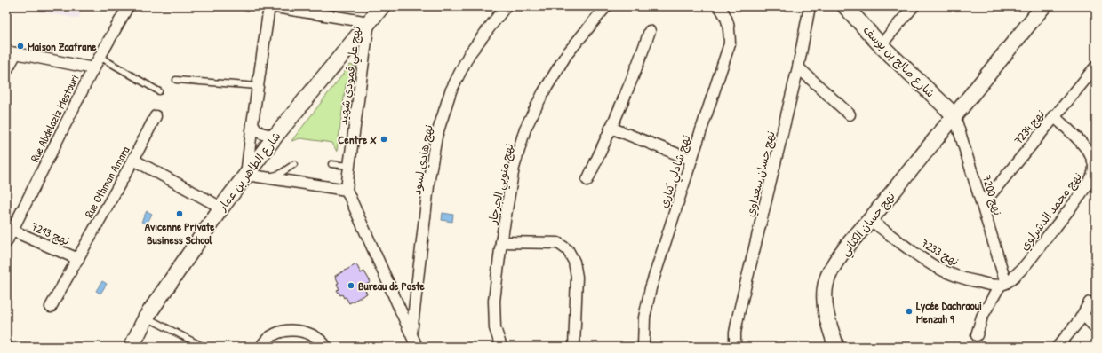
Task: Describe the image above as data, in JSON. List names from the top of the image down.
{
  "streets": {
    "street": [
      "شارع صالح بن يوسف",
      "نهج علي قمودي شهيد",
      "Rue Abdelaziz Mestouri",
      "نهج 7234",
      "نهج هادي لسود",
      "شارع الطاهر بن عمار",
      "نهج شادلي كتاري",
      "نهج حسان سعداوي",
      "Rue Othman Amara",
      "نهج منوبي الجرجار",
      "نهج 7200",
      "نهج محمد الدشراوي",
      "نهج حسان الكناني",
      "نهج 7213",
      "نهج 7233"
    ]
  },
  "crossings": [
    ["شارع صالح بن يوسف", "نهج 7200"],
    ["شارع صالح بن يوسف", "نهج حسان الكناني"],
    ["نهج علي قمودي شهيد", "شارع الطاهر بن عمار"],
    ["Rue Abdelaziz Mestouri", "نهج 7213"],
    ["نهج 7234", "نهج 7200"],
    ["نهج 7234", "نهج محمد الدشراوي"],
    ["Rue Othman Amara", "نهج 7213"],
    ["نهج 7200", "نهج محمد الدشراوي"],
    ["نهج 7200", "نهج حسان الكناني"],
    ["نهج 7200", "نهج 7233"],
    ["نهج محمد الدشراوي", "نهج 7233"],
    ["نهج حسان الكناني", "نهج 7233"]
  ],
  "places": [
    "Maison Zaafrane",
    "Centre X",
    "Avicenne Private Business School",
    "Bureau de Poste",
    "Lycée Dachraoui Menzah 9"
  ]
}
